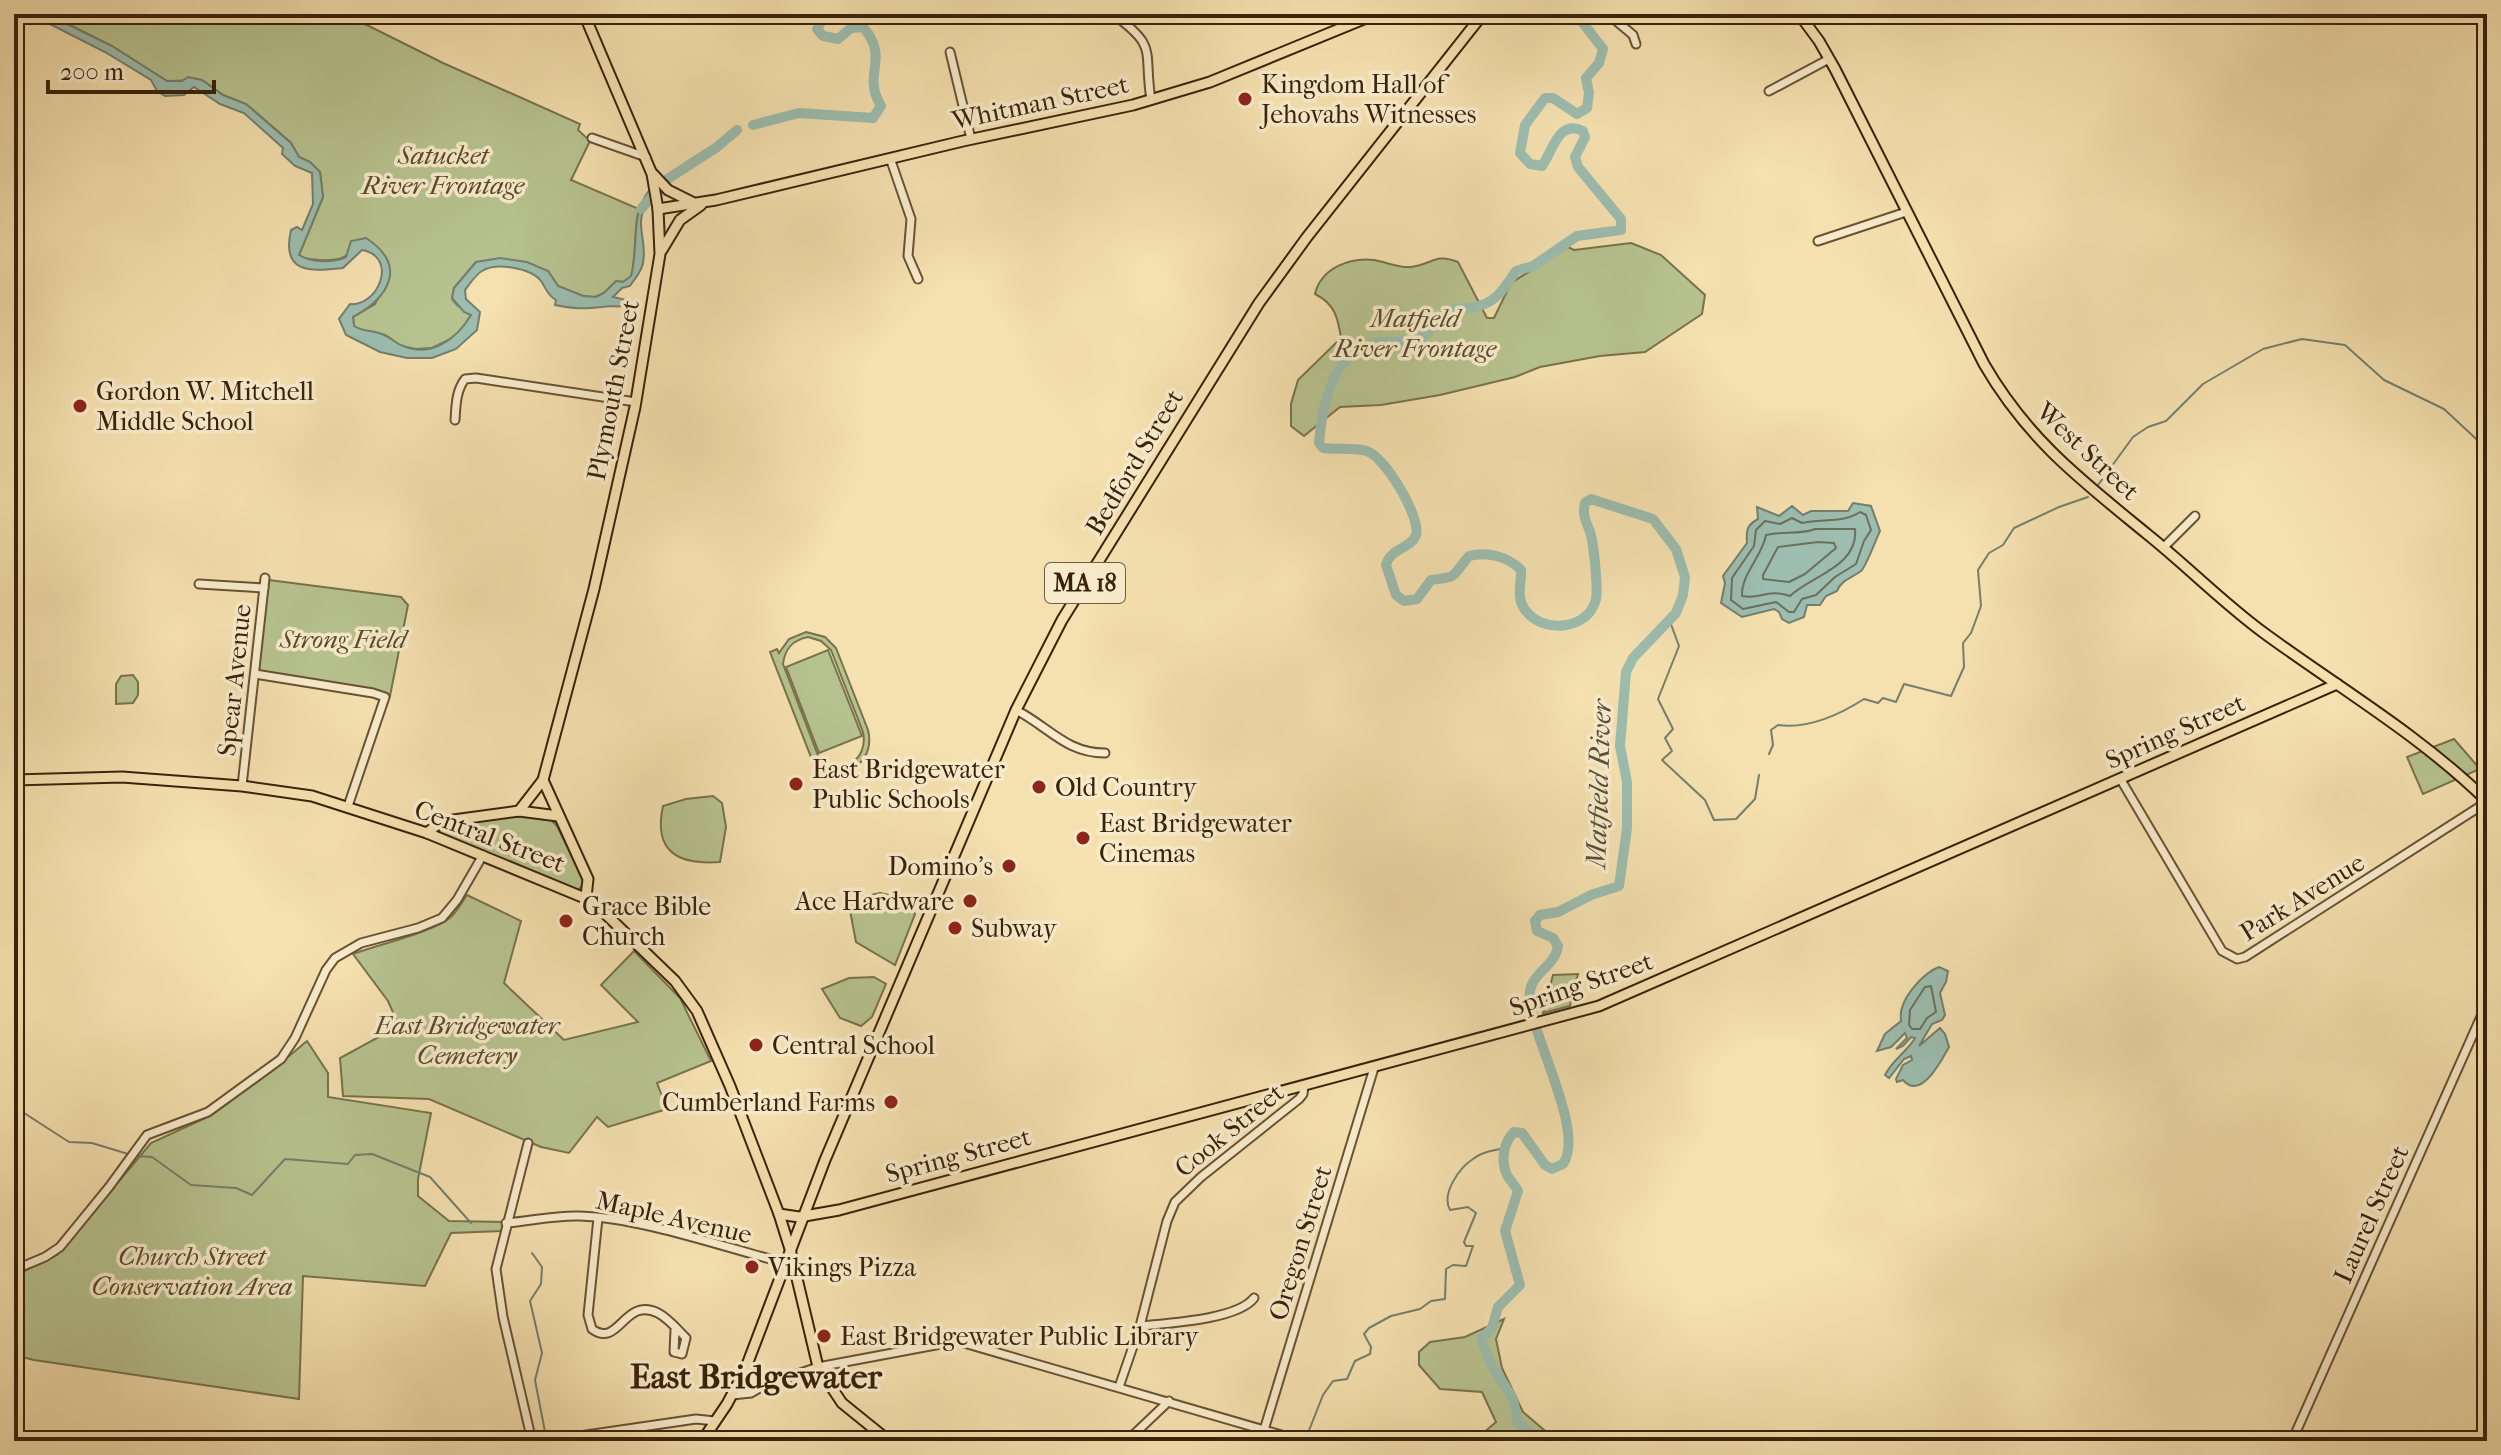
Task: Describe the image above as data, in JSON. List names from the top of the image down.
{
  "streets": {
    "main road": [
      "Whitman Street",
      "Plymouth Street",
      "West Street",
      "Bedford Street",
      "MA 18",
      "Spring Street",
      "Central Street"
    ],
    "street": [
      "Spear Avenue",
      "Park Avenue",
      "Cook Street",
      "Laurel Street",
      "Maple Avenue",
      "Oregon Street"
    ]
  },
  "crossings": [
    ["Whitman Street", "Plymouth Street"],
    ["West Street", "Spring Street"],
    ["West Street", "Park Avenue"],
    ["Bedford Street", "MA 18"],
    ["Bedford Street", "Spring Street"],
    ["Bedford Street", "Central Street"],
    ["Bedford Street", "Maple Avenue"],
    ["Spear Avenue", "Central Street"],
    ["Spring Street", "Central Street"],
    ["Spring Street", "Park Avenue"],
    ["Spring Street", "Cook Street"],
    ["Spring Street", "Oregon Street"]
  ],
  "districts": ["East Bridgewater"],
  "water": ["Matfield River"],
  "parks": [
    "Satucket River Frontage",
    "Matfield River Frontage",
    "Strong Field",
    "East Bridgewater Cemetery",
    "Church Street Conservation Area"
  ],
  "places": [
    "Kingdom Hall of Jehovahs Witnesses",
    "Gordon W. Mitchell Middle School",
    "East Bridgewater Public Schools",
    "Old Country",
    "East Bridgewater Cinemas",
    "Domino's",
    "Ace Hardware",
    "Grace Bible Church",
    "Subway",
    "Central School",
    "Cumberland Farms",
    "Vikings Pizza",
    "East Bridgewater Public Library"
  ],
  "scale_bar": "200 m"
}
